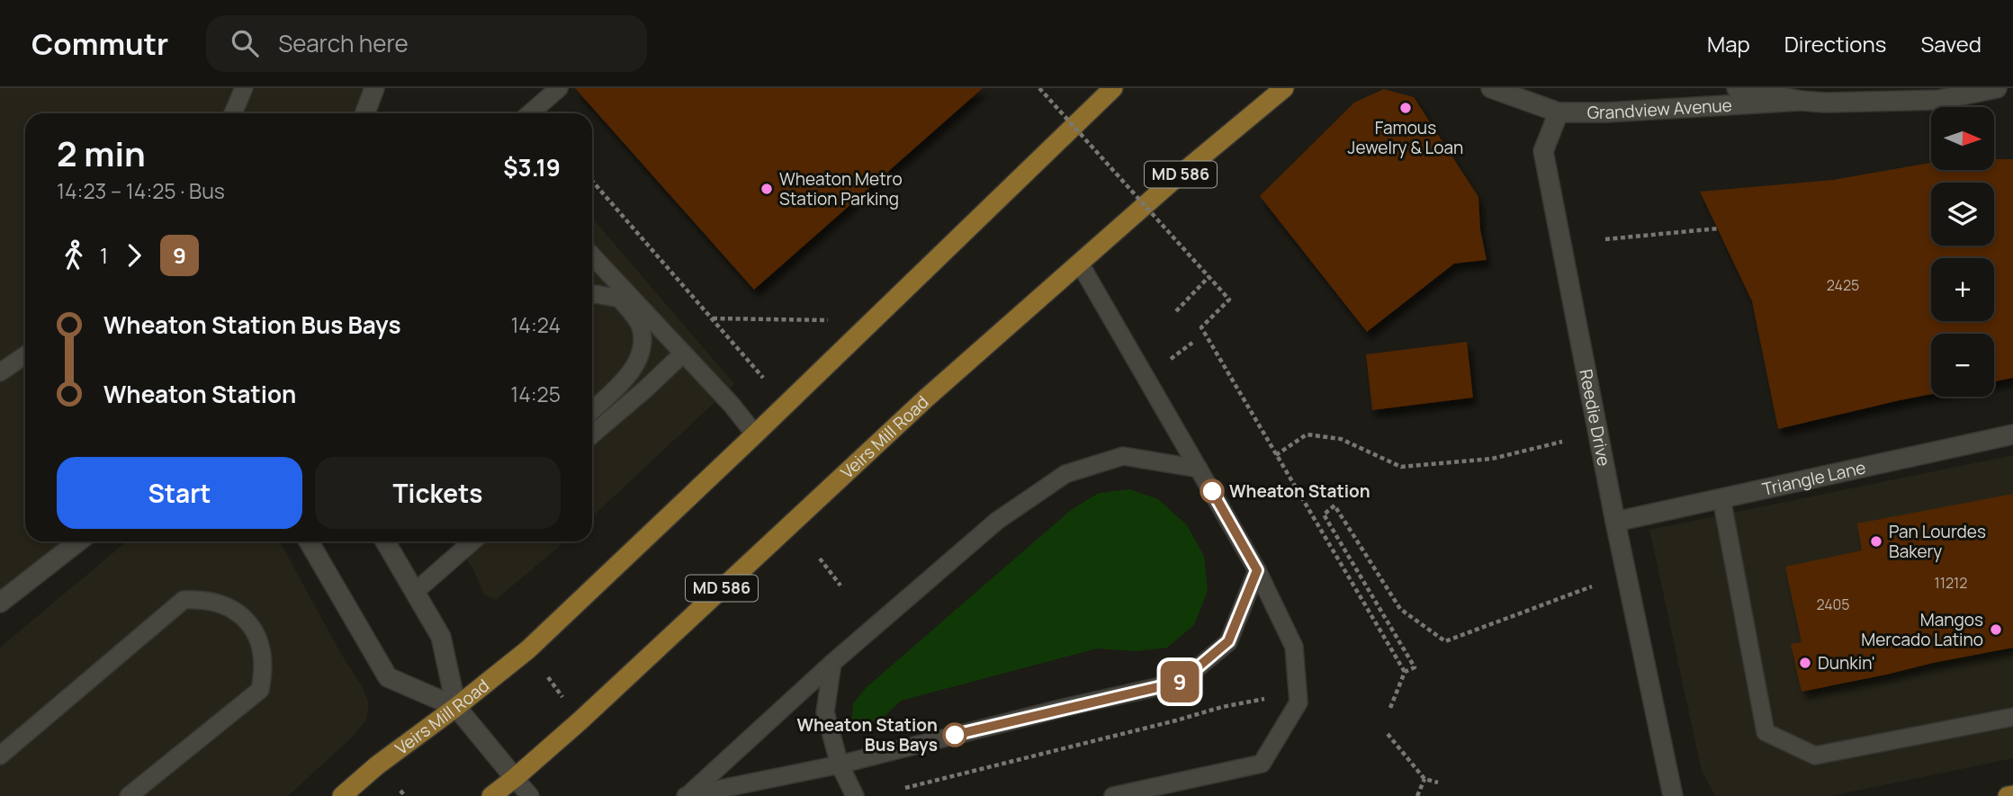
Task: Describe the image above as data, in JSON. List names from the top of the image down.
{
  "streets": {
    "main road": ["MD 586", "Veirs Mill Road"],
    "street": ["Grandview Avenue", "Reedie Drive", "Triangle Lane"]
  },
  "crossings": [
    ["Grandview Avenue", "Reedie Drive"],
    ["Reedie Drive", "Triangle Lane"]
  ],
  "places": [
    "Famous Jewelry & Loan",
    "Wheaton Metro Station Parking",
    "Wheaton Station",
    "Pan Lourdes Bakery",
    "Mangos Mercado Latino",
    "Dunkin'",
    "Wheaton Station Bus Bays"
  ],
  "lines": ["bus line 9"],
  "house_numbers": ["2425", "11212", "2405"],
  "north": "right",
  "page": {
    "header": "Commutr",
    "search": "Search here",
    "nav": ["Map", "Directions", "Saved"],
    "on_map": "9",
    "map_buttons": ["+", "−"],
    "heading": ["2 min", "14:23 – 14:25 · Bus", "$3.19"],
    "legs": ["1", "9"],
    "list": [
      {
        "name": "Wheaton Station Bus Bays",
        "value": "14:24"
      },
      {
        "name": "Wheaton Station",
        "value": "14:25"
      }
    ],
    "buttons": ["Start", "Tickets"]
  }
}
